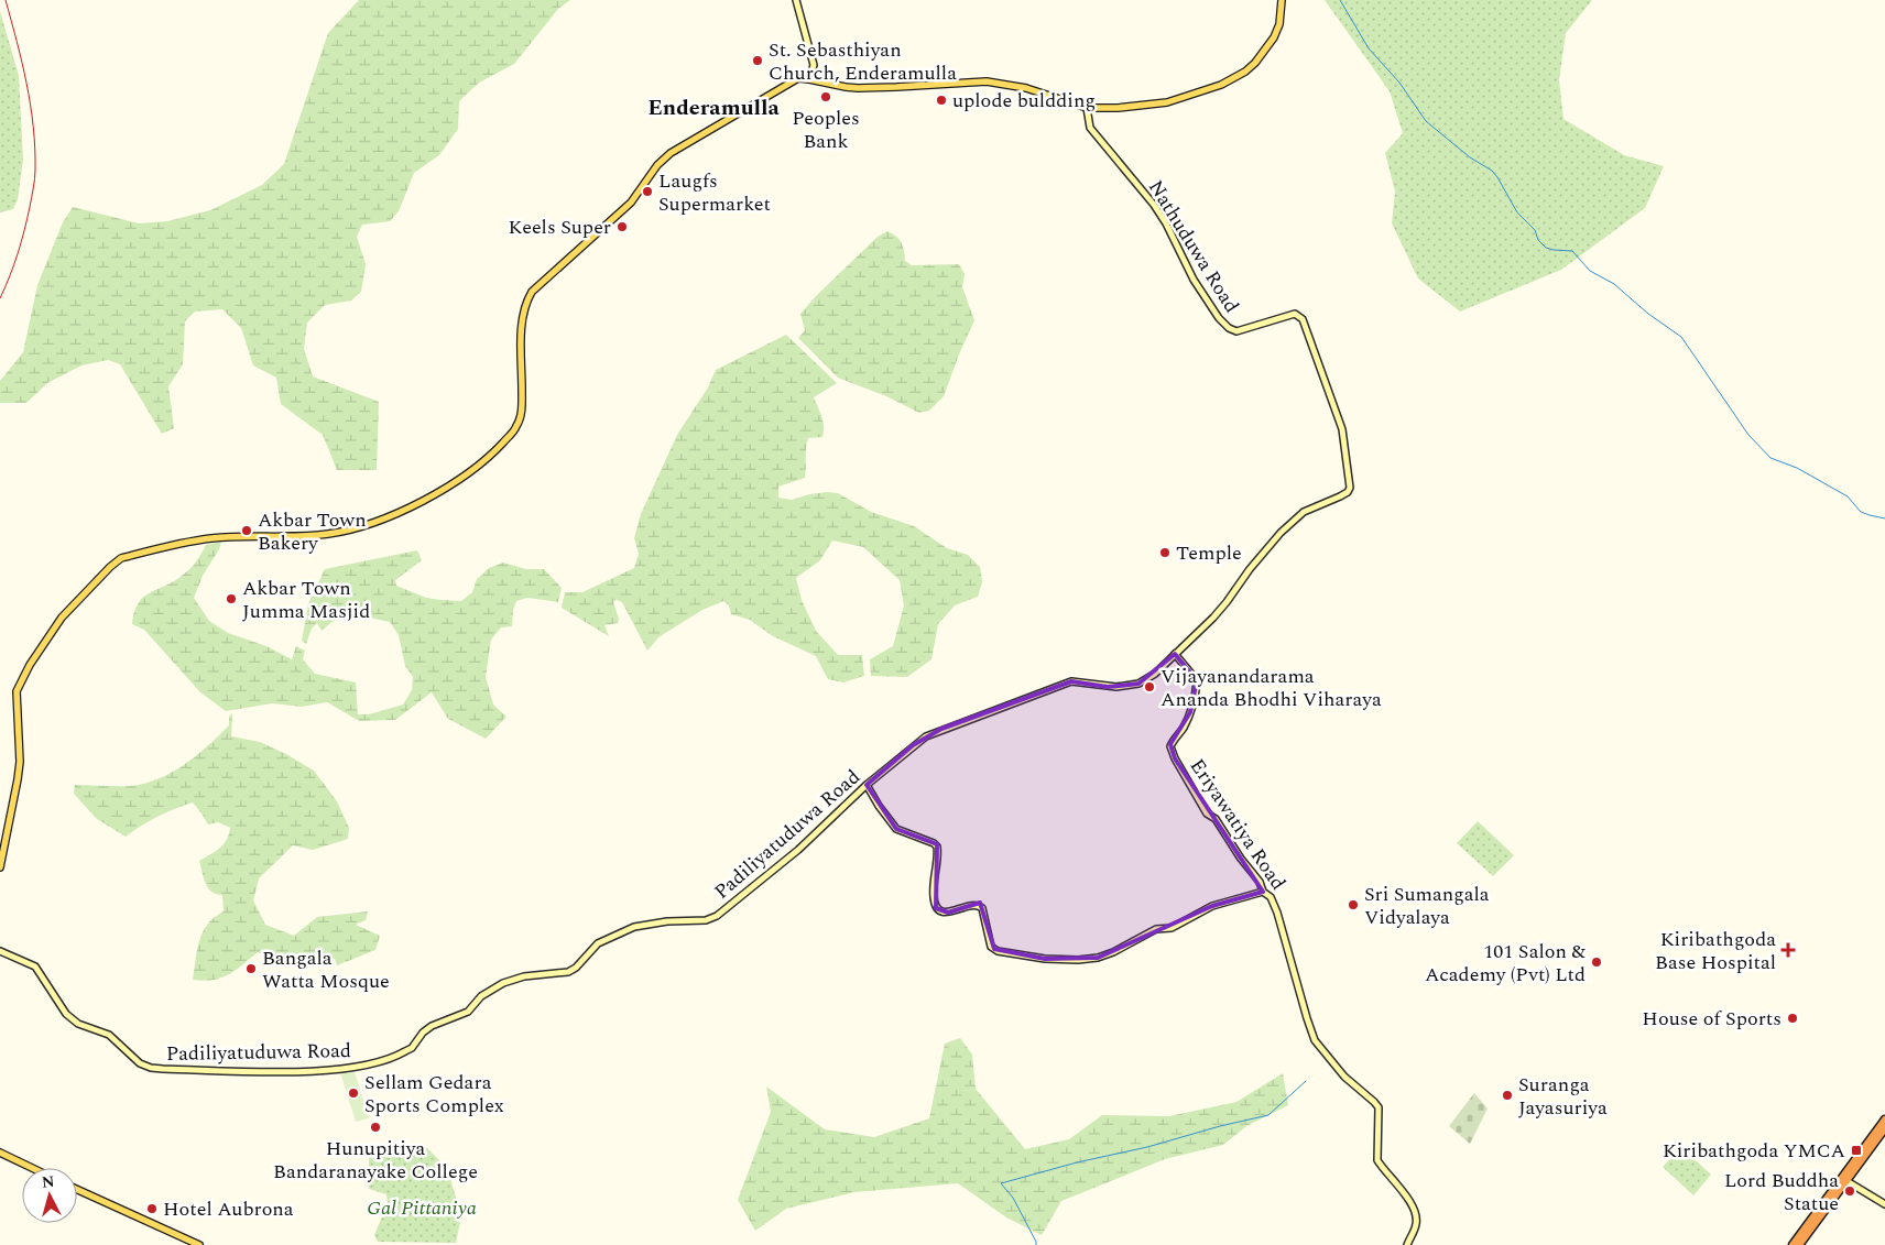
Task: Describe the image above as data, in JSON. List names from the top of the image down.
{
  "streets": {
    "street": ["Nathuduwa Road", "Eriyawatiya Road", "Padiliyatuduwa Road"]
  },
  "crossings": [
    ["Nathuduwa Road", "Padiliyatuduwa Road"],
    ["Eriyawatiya Road", "Padiliyatuduwa Road"]
  ],
  "districts": ["Enderamulla"],
  "parks": ["Gal Pittaniya"],
  "places": {
    "other": [
      "St. Sebasthiyan Church, Enderamulla",
      "Peoples Bank",
      "uplode buldding",
      "Laugfs Supermarket",
      "Keels Super",
      "Akbar Town Bakery",
      "Temple",
      "Akbar Town Jumma Masjid",
      "Vijayanandarama Ananda Bhodhi Viharaya",
      "Sri Sumangala Vidyalaya",
      "101 Salon & Academy (Pvt) Ltd",
      "Bangala Watta Mosque",
      "House of Sports",
      "Sellam Gedara Sports Complex",
      "Suranga Jayasuriya",
      "Hunupitiya Bandaranayake College",
      "Lord Buddha Statue",
      "Hotel Aubrona"
    ],
    "health": ["Kiribathgoda Base Hospital"],
    "transit": ["Kiribathgoda YMCA"]
  },
  "north": "top"
}
